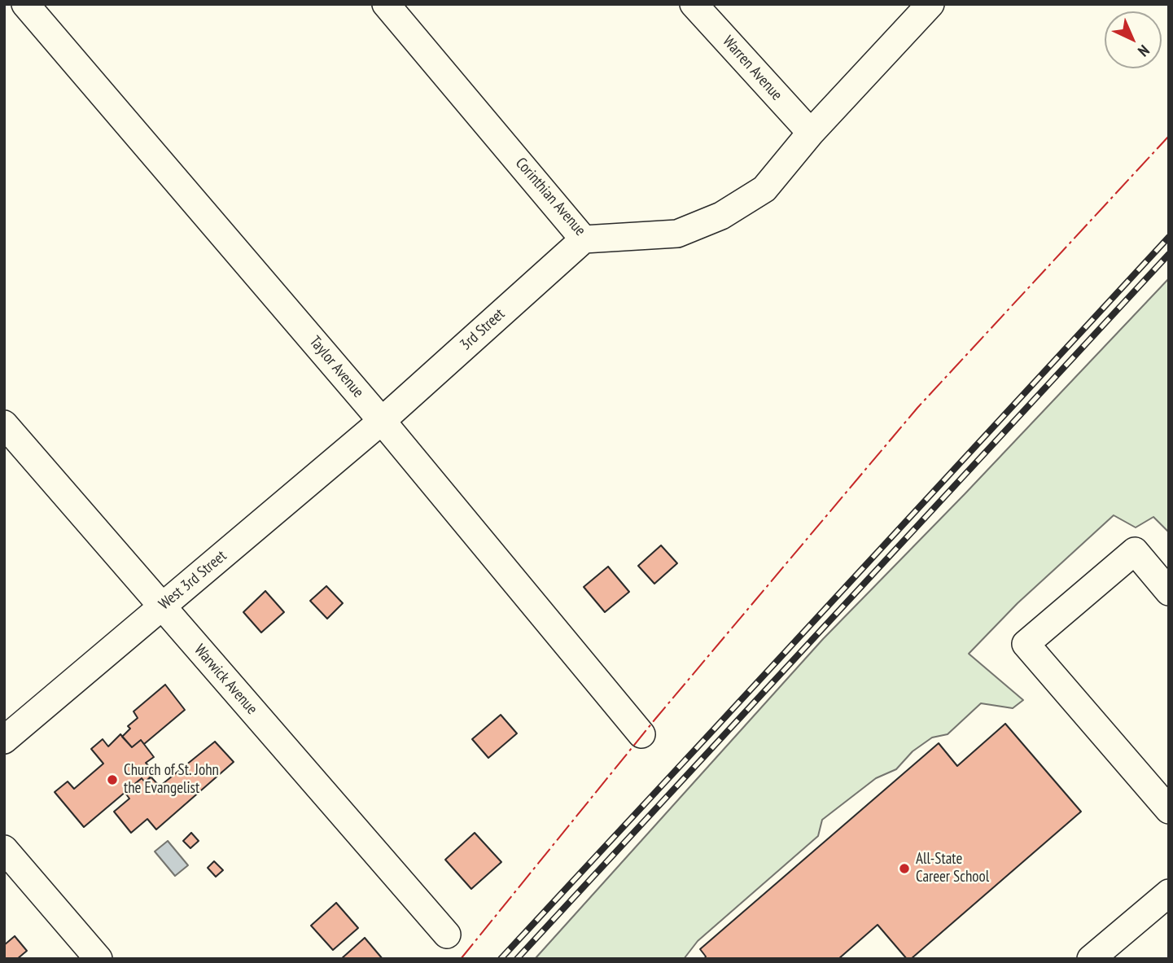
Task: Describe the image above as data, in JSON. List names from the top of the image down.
{
  "streets": {
    "street": [
      "Warren Avenue",
      "Corinthian Avenue",
      "3rd Street",
      "Taylor Avenue",
      "West 3rd Street",
      "Warwick Avenue"
    ]
  },
  "crossings": [
    ["Warren Avenue", "Corinthian Avenue"],
    ["Corinthian Avenue", "3rd Street"],
    ["3rd Street", "Taylor Avenue"],
    ["3rd Street", "West 3rd Street"],
    ["Taylor Avenue", "West 3rd Street"],
    ["West 3rd Street", "Warwick Avenue"]
  ],
  "places": ["Church of St. John the Evangelist", "All-State Career School"],
  "north": "bottom right"
}
